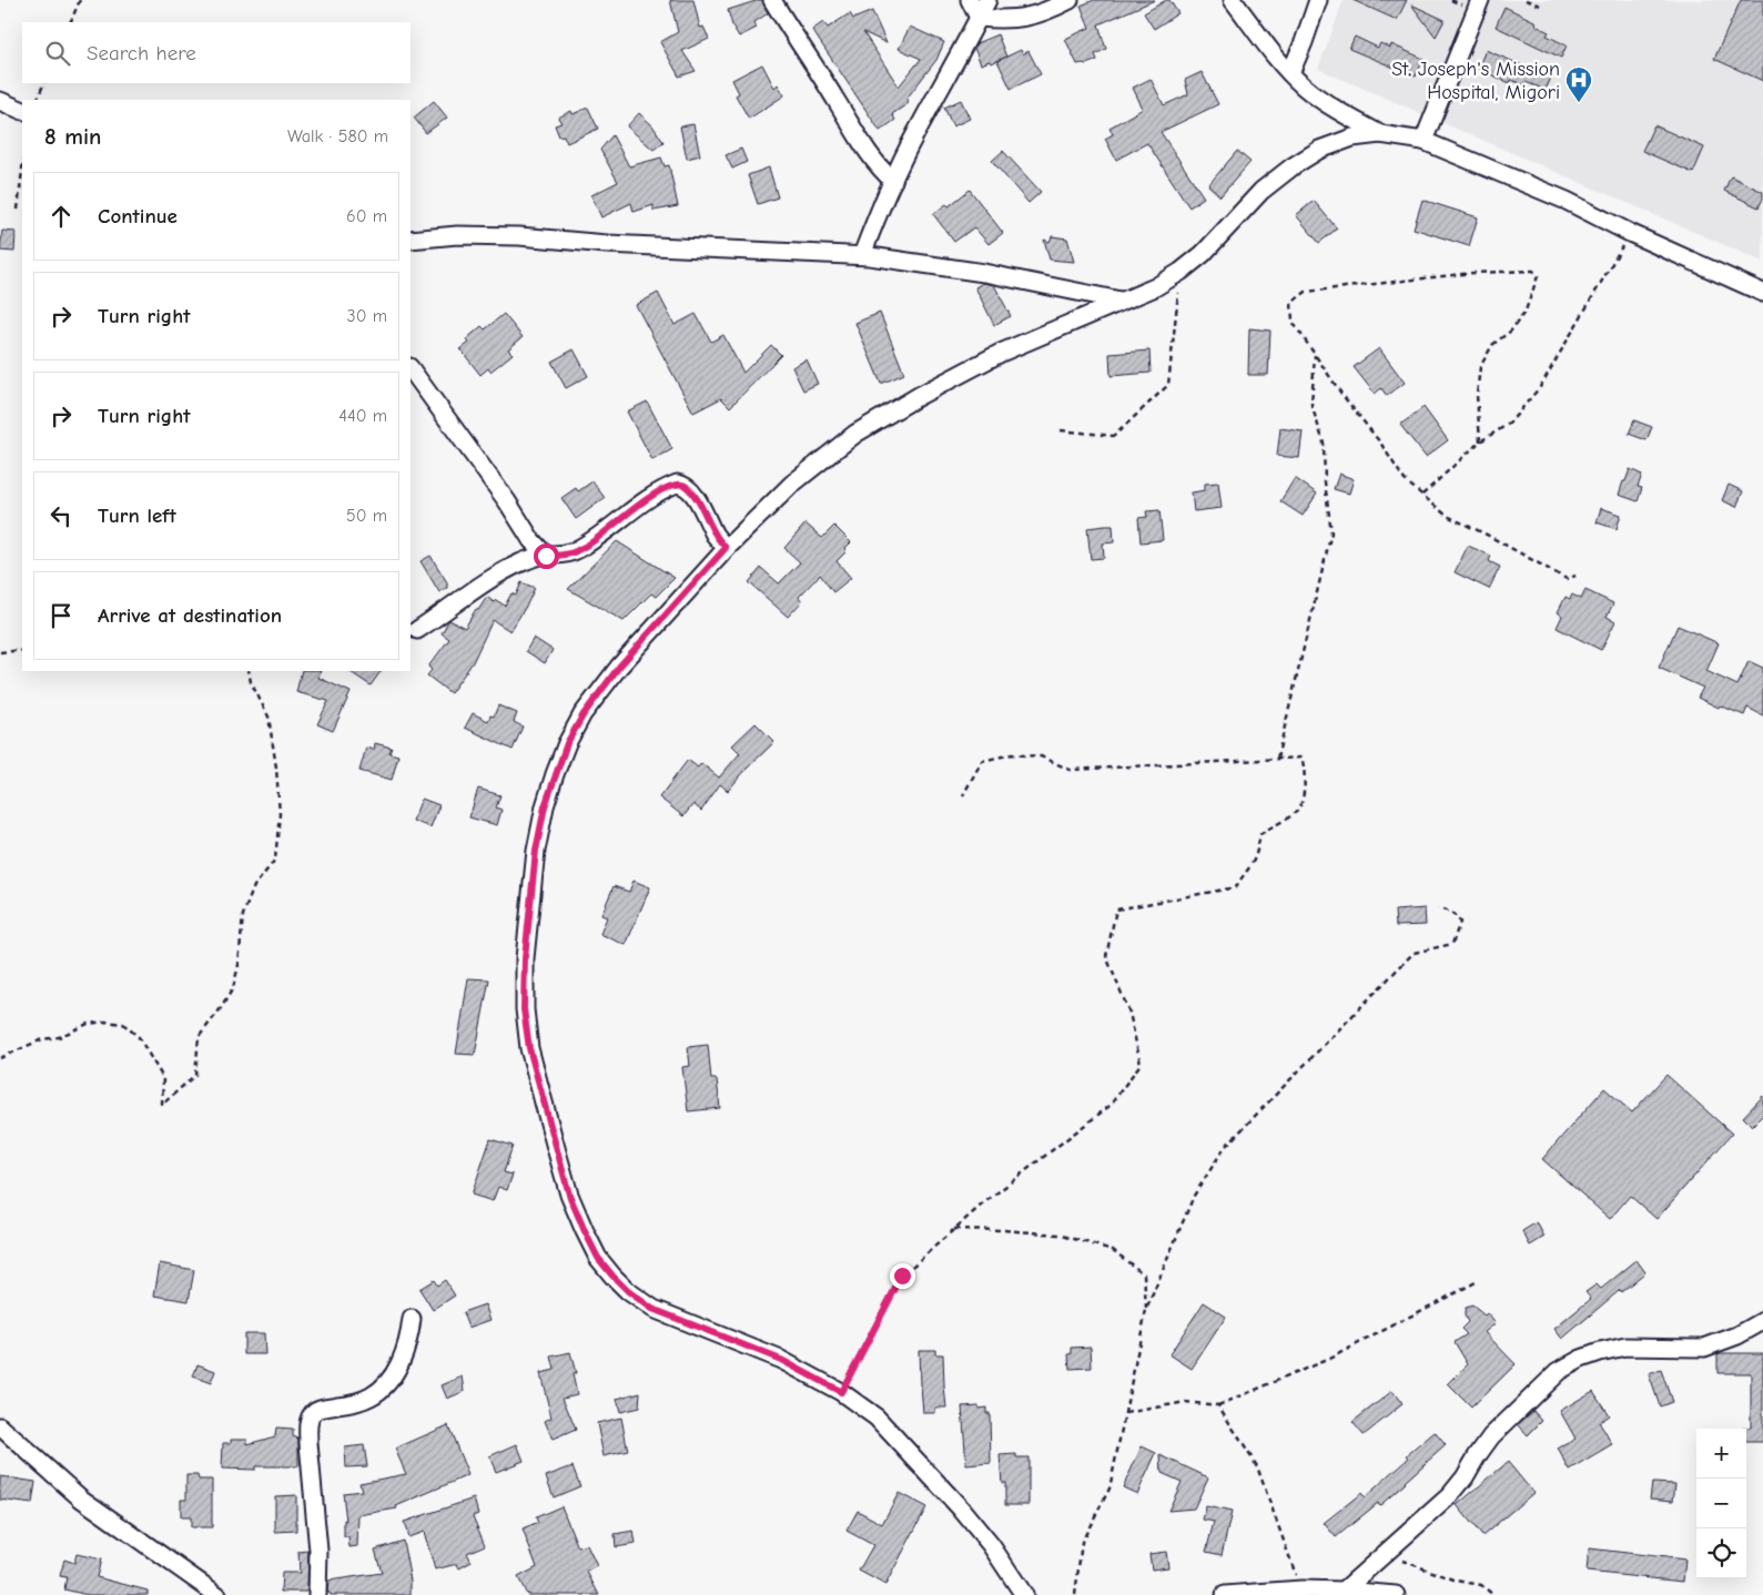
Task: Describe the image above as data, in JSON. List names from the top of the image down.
{
  "places": {
    "hospital": ["St. Joseph's Mission Hospital, Migori"]
  },
  "page": {
    "search": "Search here",
    "heading": ["8 min", "Walk · 580 m"],
    "list": [
      ["Continue", "60 m"],
      ["Turn right", "30 m"],
      ["Turn right", "440 m"],
      ["Turn left", "50 m"],
      "Arrive at destination"
    ],
    "map_buttons": ["+", "−"]
  }
}
